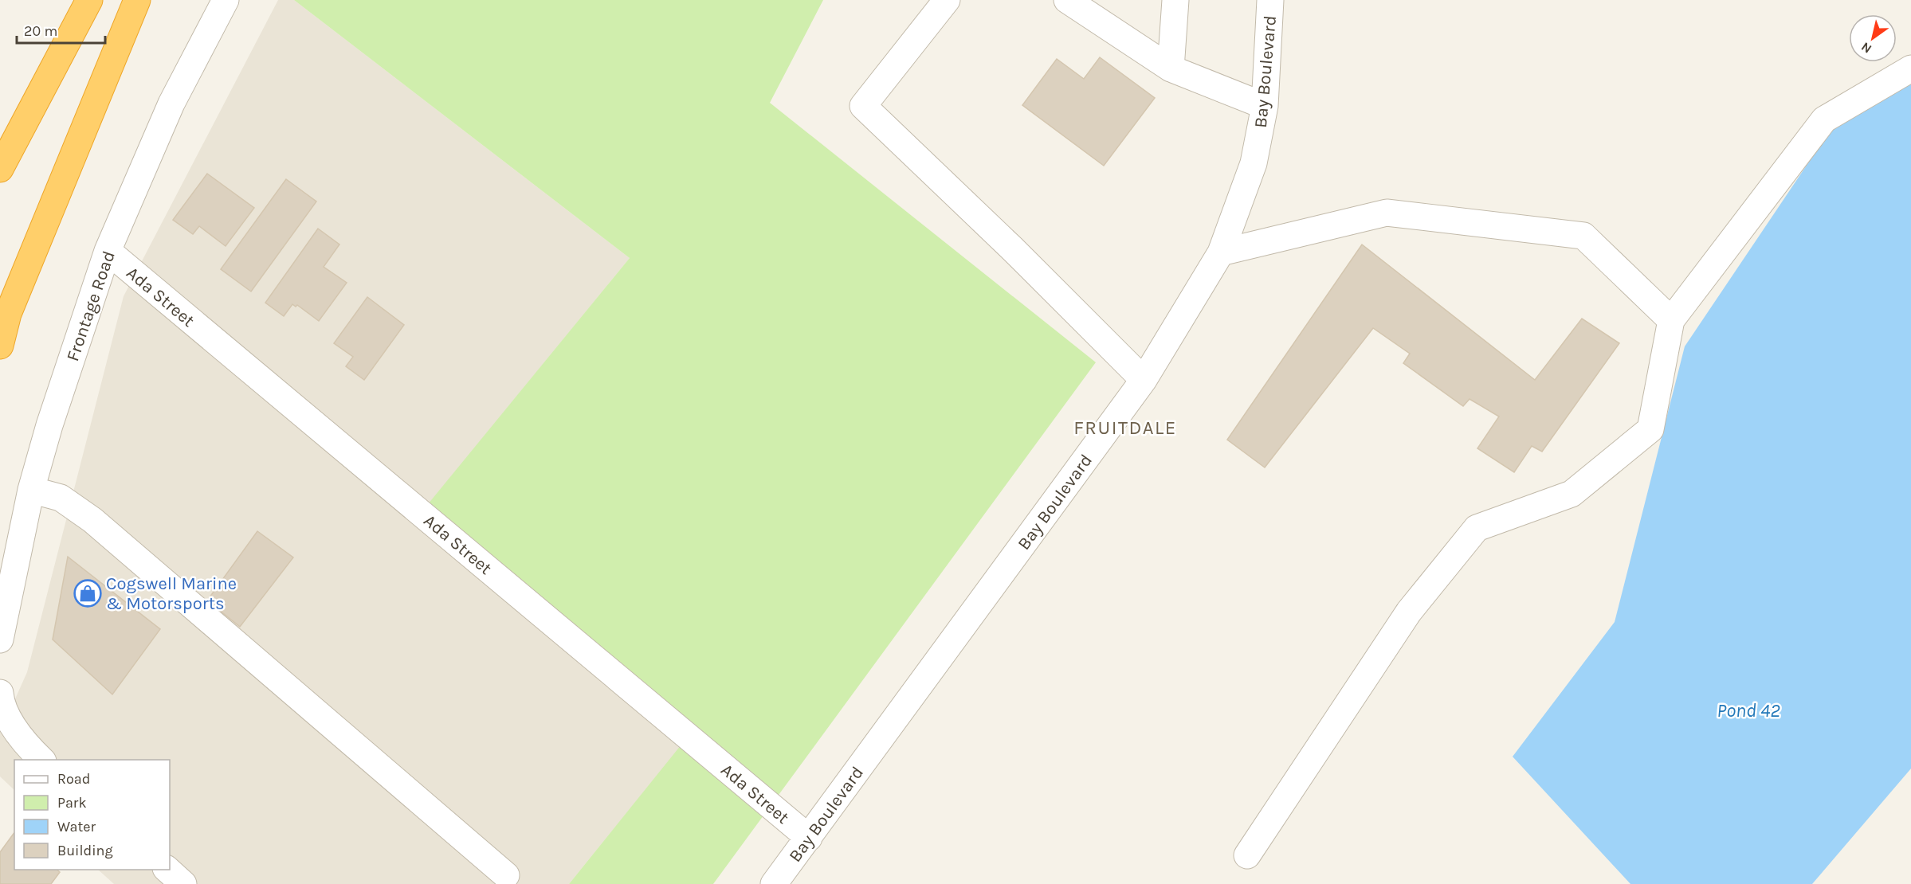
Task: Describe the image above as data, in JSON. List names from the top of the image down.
{
  "streets": {
    "street": ["Bay Boulevard", "Ada Street", "Frontage Road"]
  },
  "crossings": [
    ["Bay Boulevard", "Ada Street"],
    ["Ada Street", "Frontage Road"]
  ],
  "districts": ["FRUITDALE"],
  "water": ["Pond 42"],
  "places": {
    "shop": ["Cogswell Marine & Motorsports"]
  },
  "legend": [
    "Road",
    "Park",
    "Water",
    "Building"
  ],
  "scale_bar": "20 m",
  "north": "bottom left"
}
